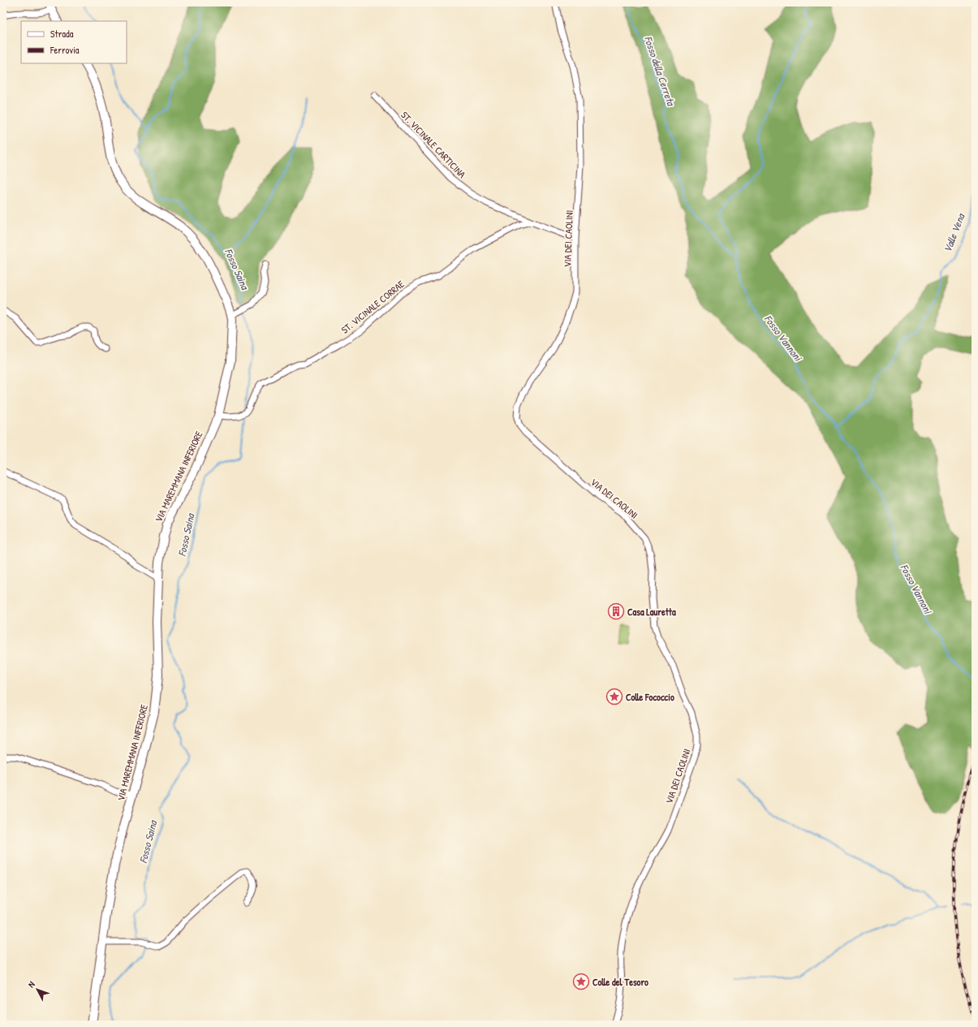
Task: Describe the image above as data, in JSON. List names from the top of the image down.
{
  "streets": {
    "main road": ["VIA MAREMMANA INFERIORE"],
    "street": ["ST. VICINALE CARTICINA", "VIA DEI CAOLINI", "ST. VICINALE CORRAE"]
  },
  "crossings": [
    ["ST. VICINALE CARTICINA", "VIA DEI CAOLINI"],
    ["ST. VICINALE CARTICINA", "ST. VICINALE CORRAE"],
    ["ST. VICINALE CORRAE", "VIA MAREMMANA INFERIORE"]
  ],
  "water": [
    "Fosso della Cerreta",
    "Valle Vena",
    "Fosso Saina",
    "Fosso Vannoni"
  ],
  "places": {
    "building": ["Casa Lauretta"],
    "place": ["Colle Fococcio", "Colle del Tesoro"]
  },
  "legend": ["Strada", "Ferrovia"],
  "north": "top left"
}
